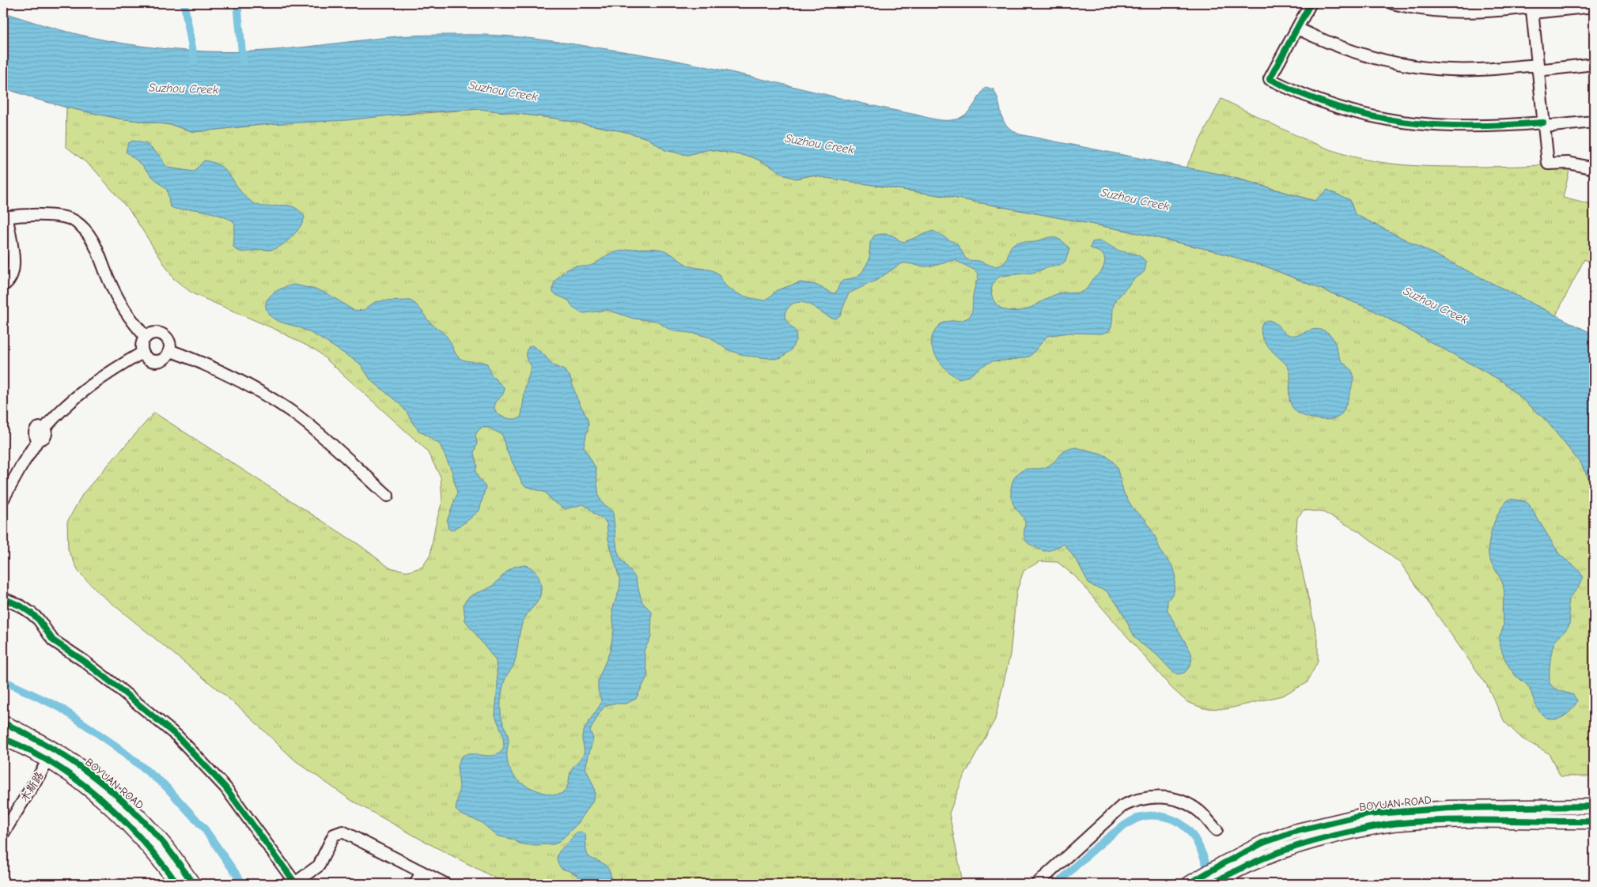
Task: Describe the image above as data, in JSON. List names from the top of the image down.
{
  "streets": {
    "main road": ["BOYUAN ROAD"],
    "street": ["木斯路"]
  },
  "crossings": [
    ["BOYUAN ROAD", "木斯路"]
  ],
  "water": ["Suzhou Creek"]
}
